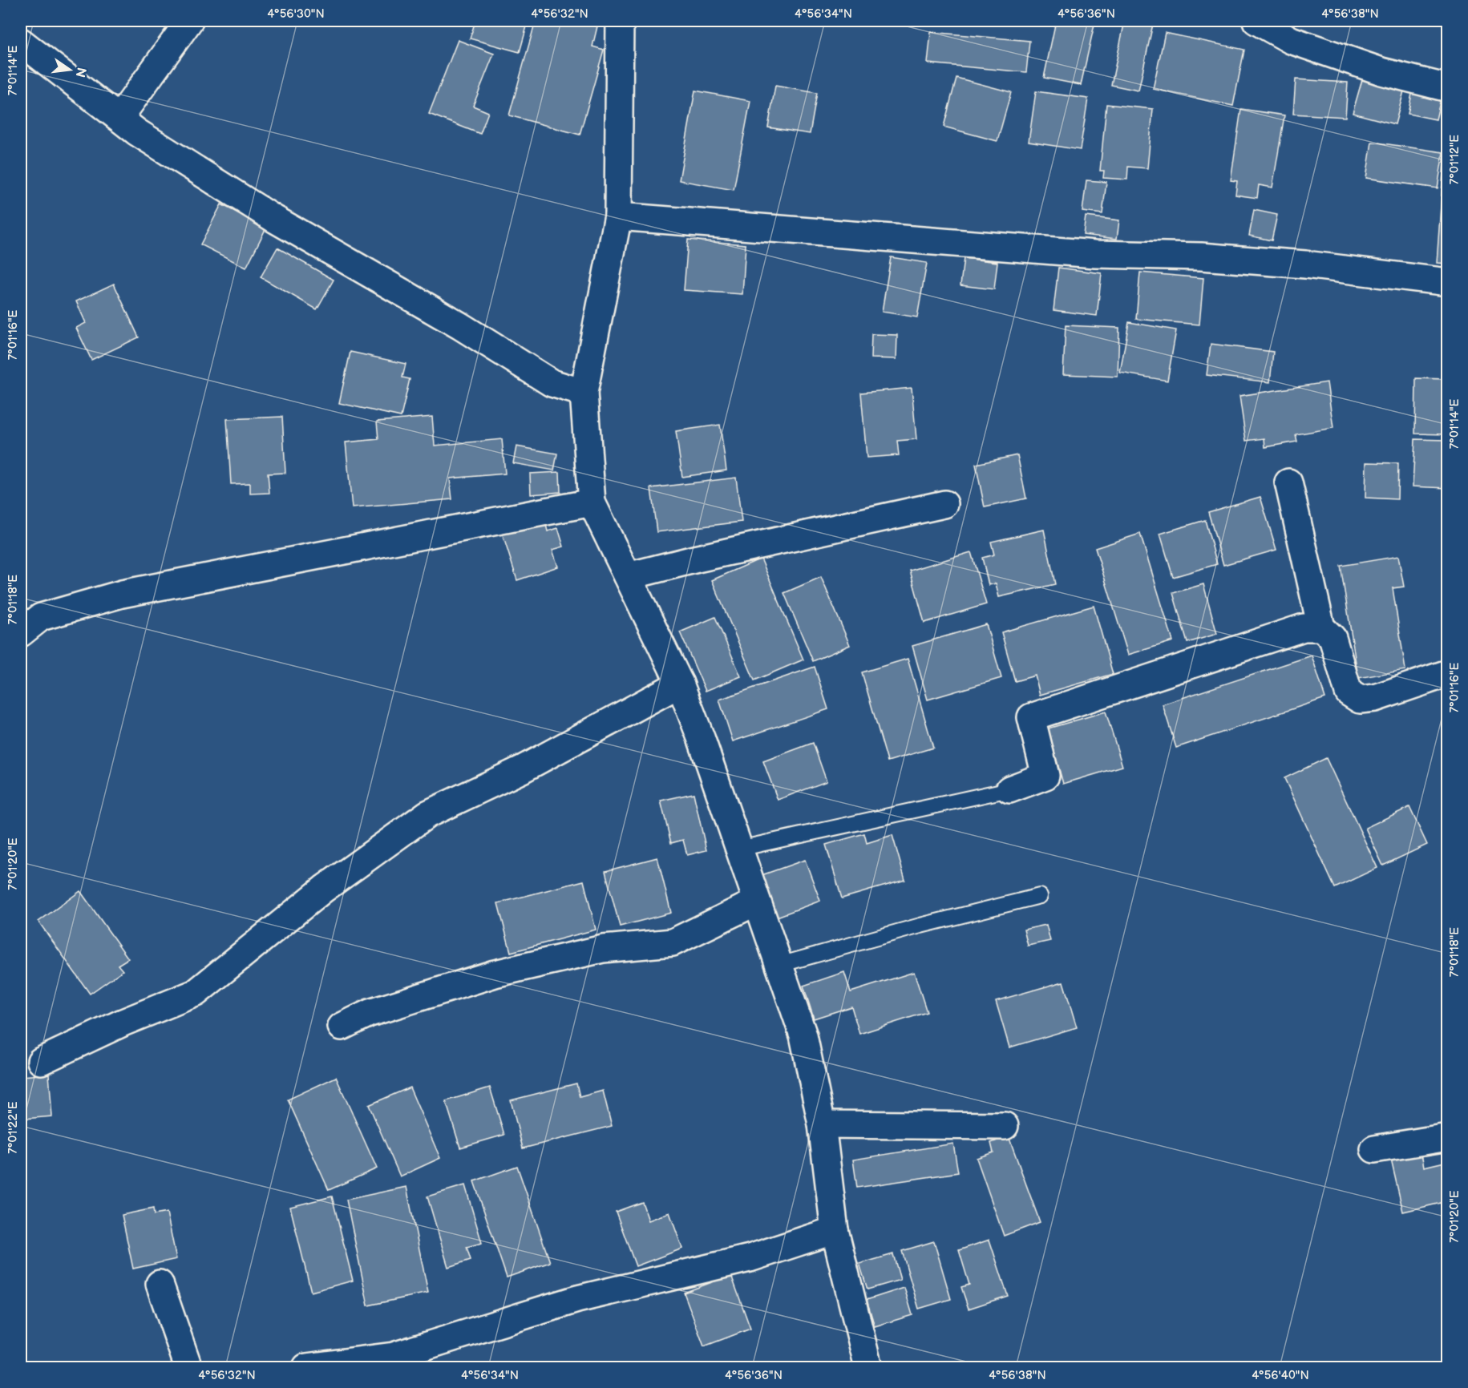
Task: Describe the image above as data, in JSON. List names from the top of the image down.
{
  "north": "right",
  "coordinates": [
    "4°56'30\"N",
    "4°56'32\"N",
    "4°56'34\"N",
    "4°56'36\"N",
    "4°56'38\"N",
    "7°01'14\"E",
    "7°01'12\"E",
    "7°01'16\"E",
    "7°01'18\"E",
    "7°01'20\"E",
    "7°01'22\"E",
    "4°56'40\"N"
  ]
}
